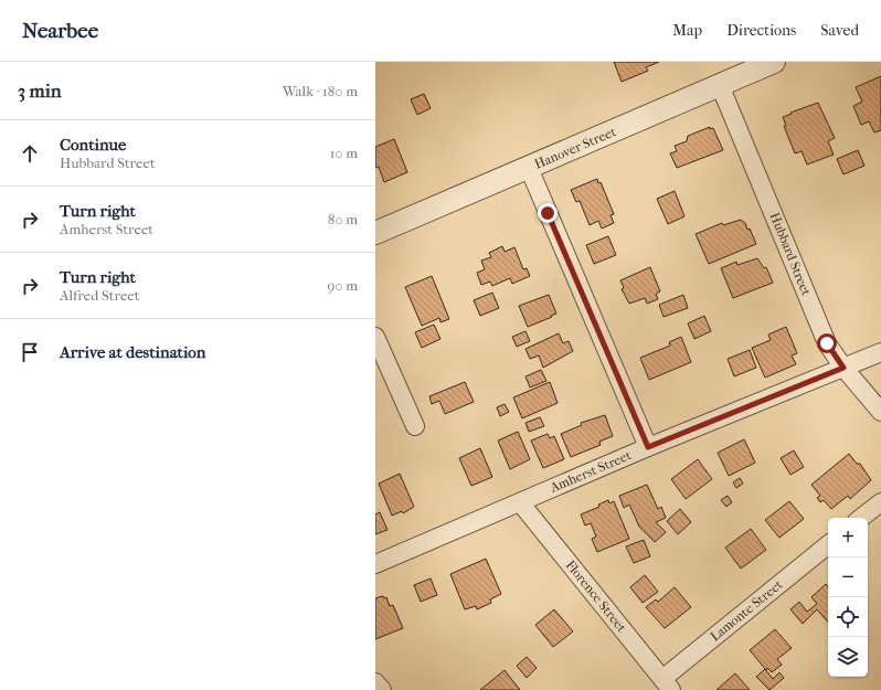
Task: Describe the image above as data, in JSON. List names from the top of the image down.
{
  "streets": {
    "street": [
      "Hanover Street",
      "Hubbard Street",
      "Amherst Street",
      "Florence Street",
      "Lamonte Street"
    ]
  },
  "crossings": [
    ["Hanover Street", "Hubbard Street"],
    ["Hubbard Street", "Amherst Street"],
    ["Amherst Street", "Florence Street"],
    ["Florence Street", "Lamonte Street"]
  ],
  "page": {
    "header": "Nearbee",
    "nav": ["Map", "Directions", "Saved"],
    "heading": ["3 min", "Walk · 180 m"],
    "list": [
      ["Continue", "Hubbard Street", "10 m"],
      ["Turn right", "Amherst Street", "80 m"],
      ["Turn right", "Alfred Street", "90 m"],
      "Arrive at destination"
    ],
    "map_buttons": ["+", "−"]
  }
}
